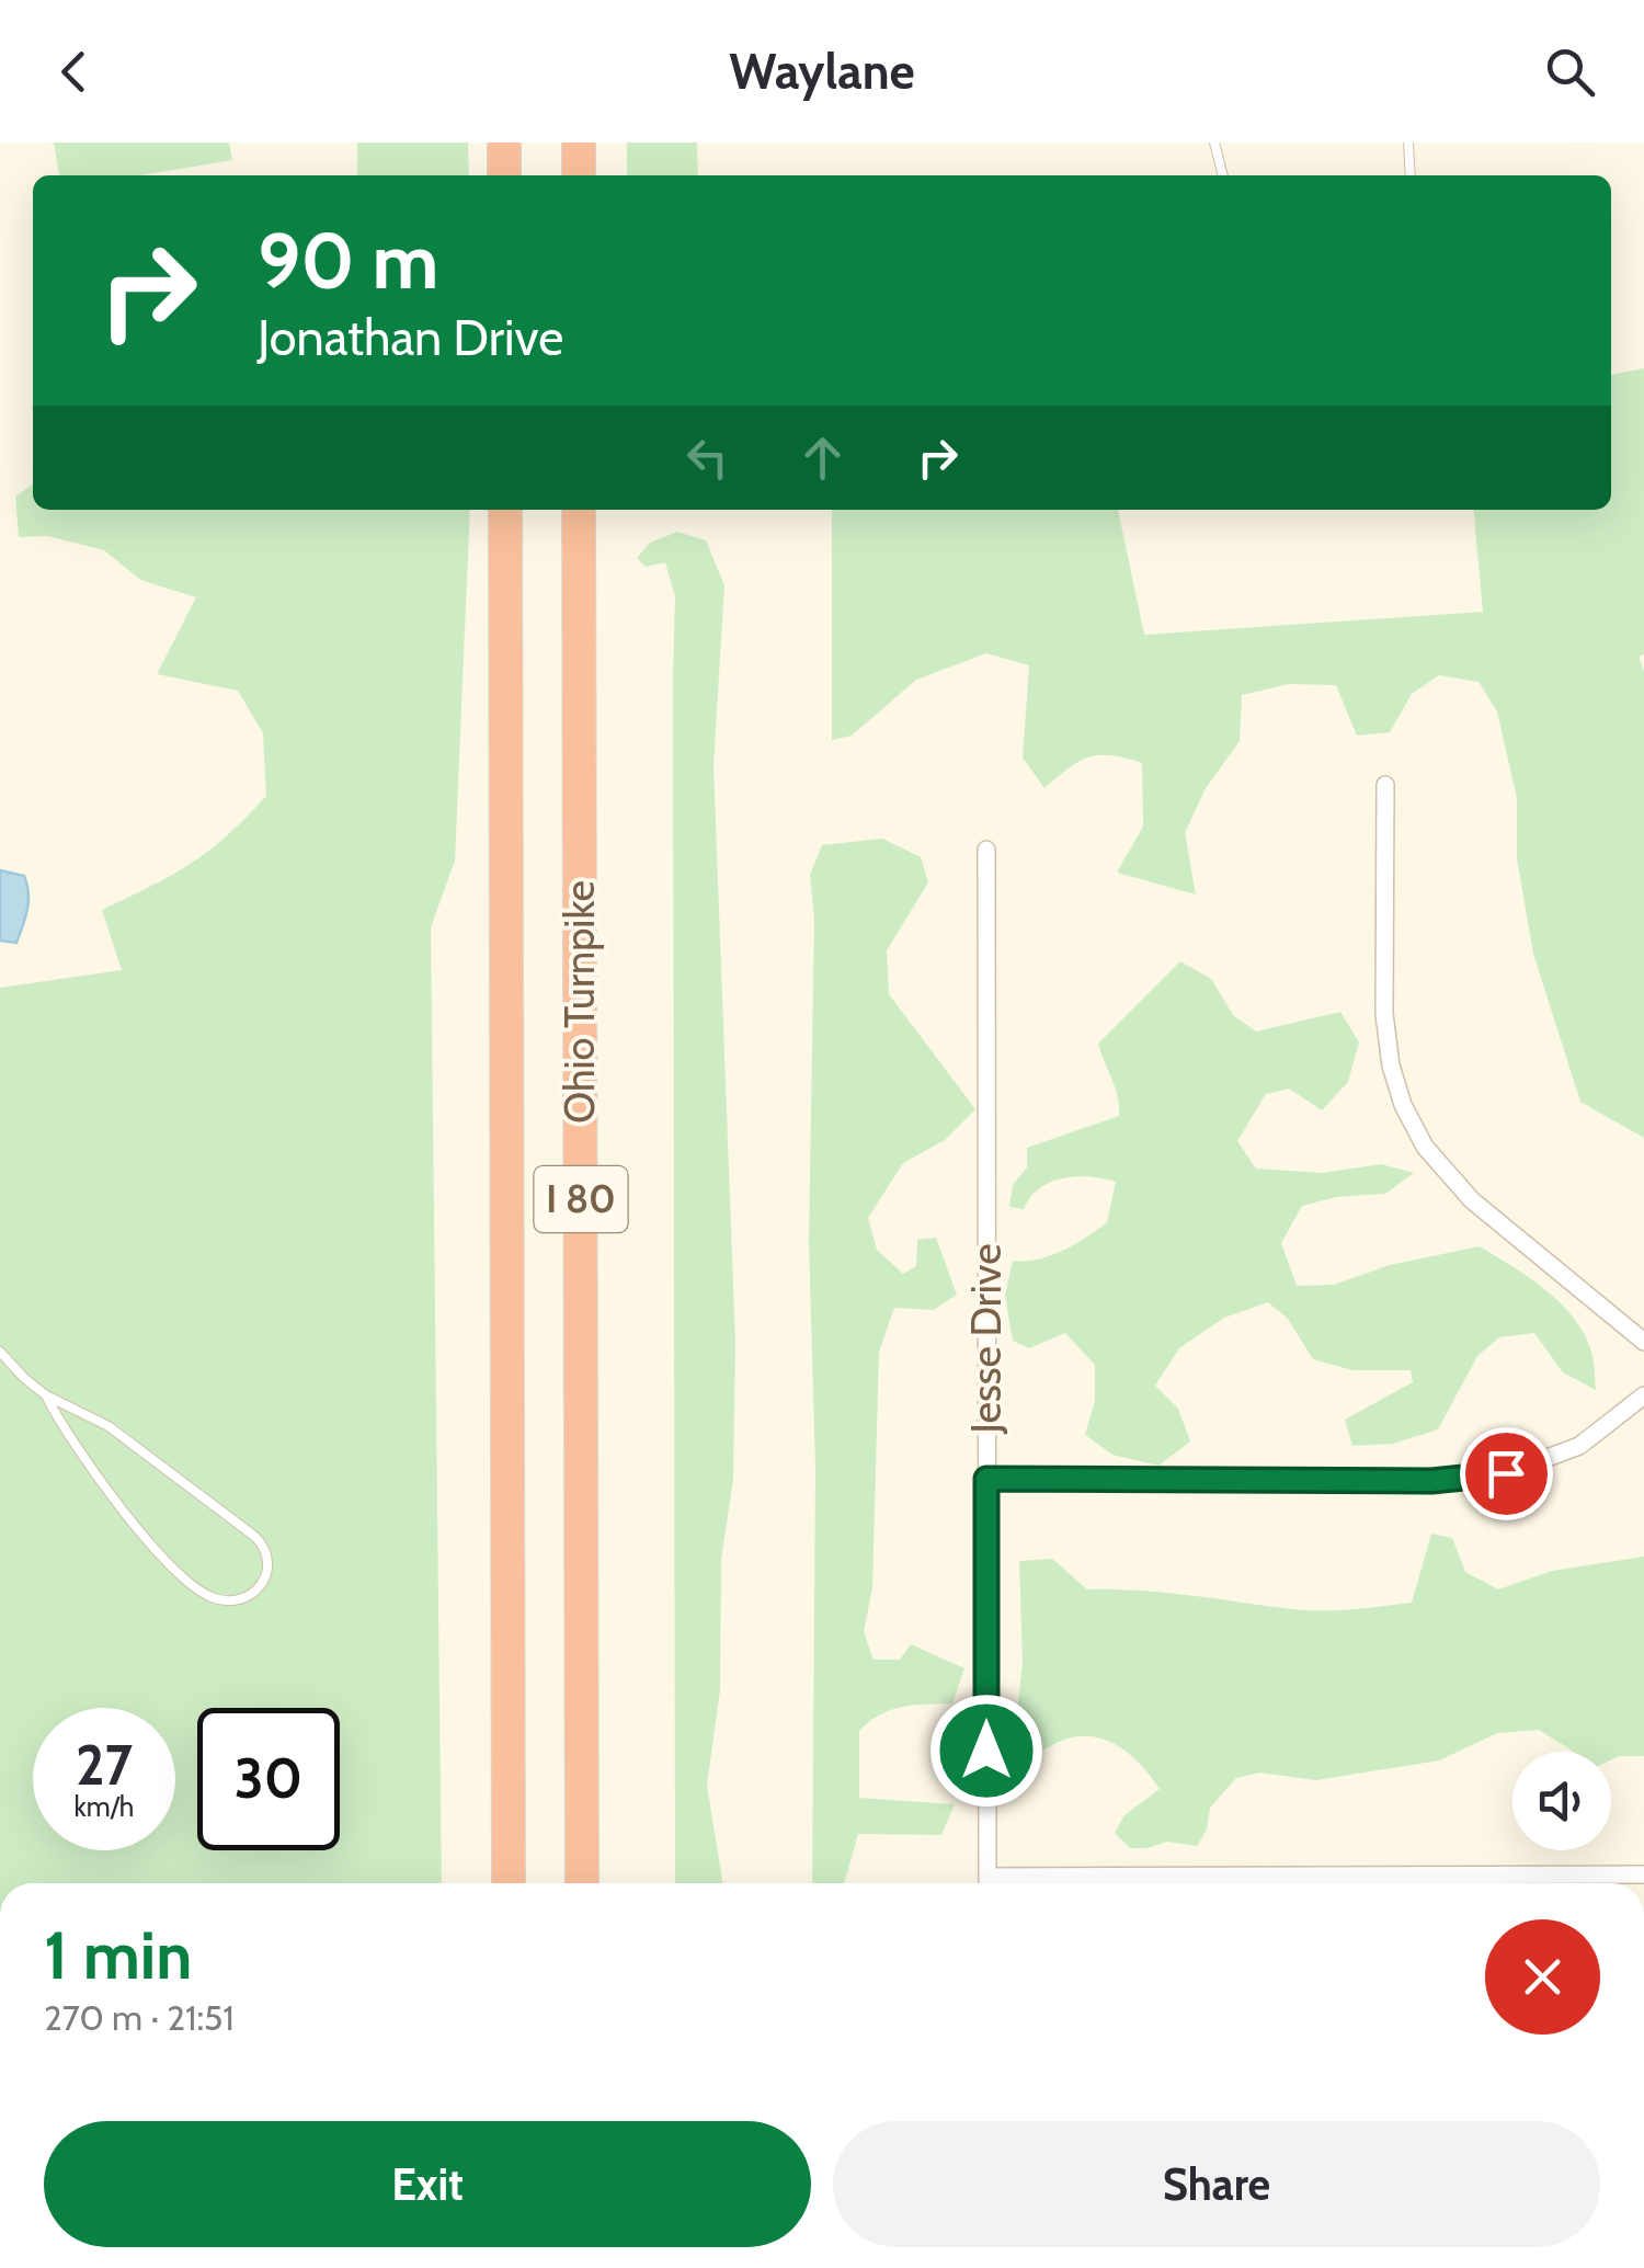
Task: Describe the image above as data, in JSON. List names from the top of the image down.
{
  "streets": {
    "highway": ["Ohio Turnpike", "I 80"],
    "street": ["Jesse Drive"]
  },
  "page": {
    "header": "Waylane",
    "turn": ["90 m", "Jonathan Drive"],
    "speed": "27 km/h",
    "limit": "30",
    "heading": ["1 min", "270 m · 21:51"],
    "buttons": ["Exit", "Share"]
  }
}
